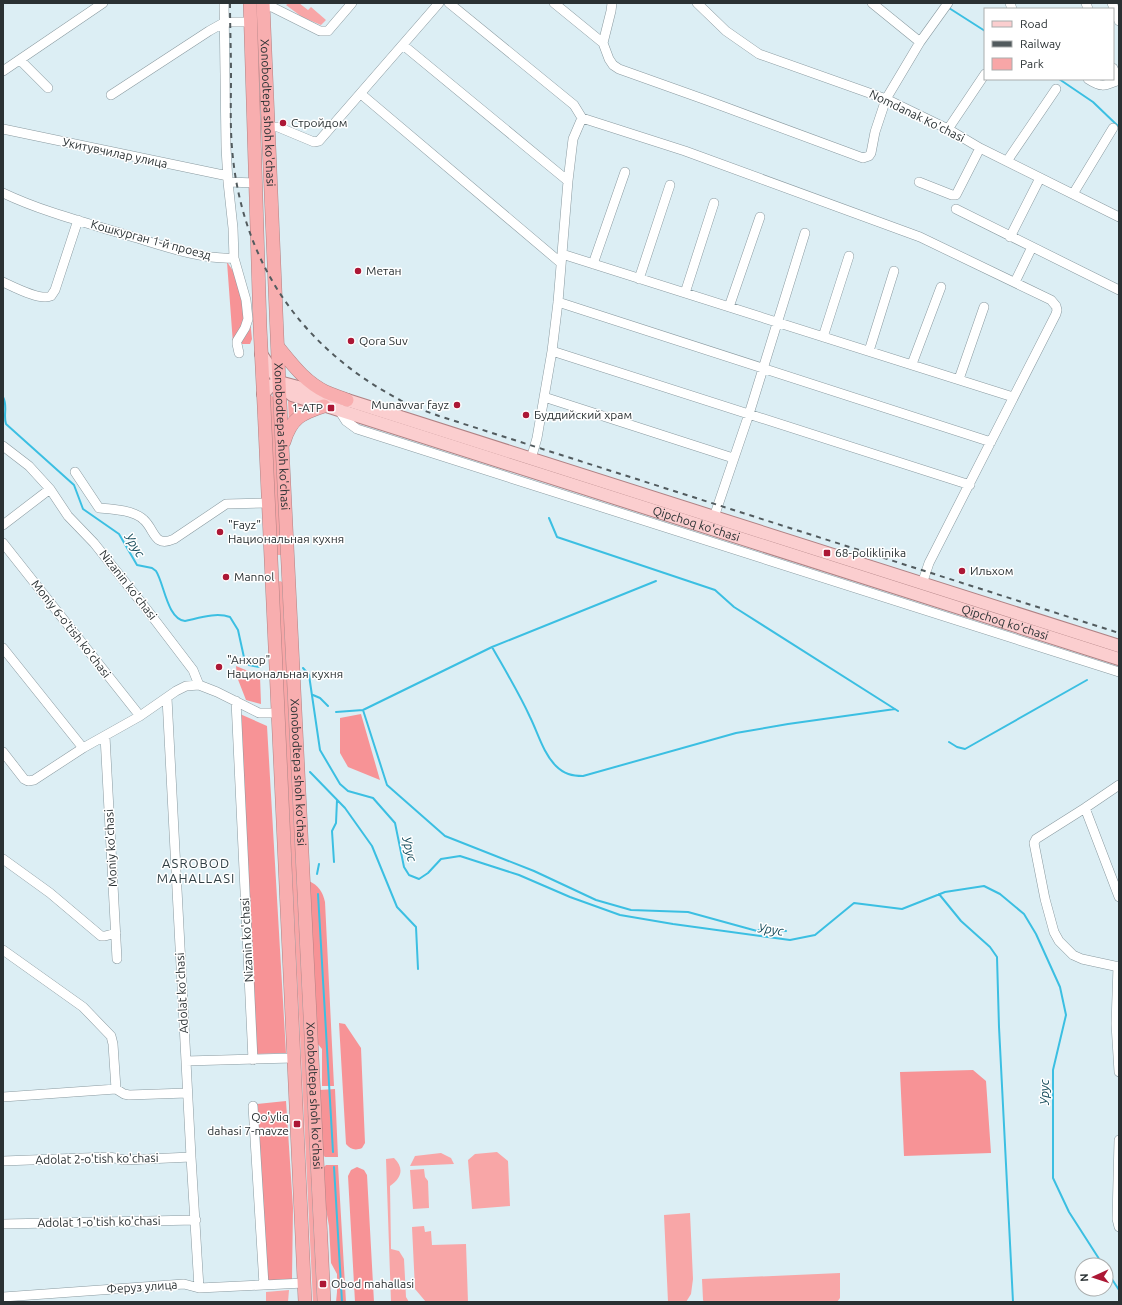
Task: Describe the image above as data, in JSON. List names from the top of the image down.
{
  "streets": {
    "highway": ["Xonobodtepa shoh ko'chasi"],
    "main road": ["Qipchoq ko'chasi"],
    "street": [
      "Nomdanak Ko'chasi",
      "Укитувчилар улица",
      "Кошкурган 1-й проезд",
      "Nizanin ko'chasi",
      "Moniy 6-o'tish ko'chasi",
      "Moniy ko'chasi",
      "Adolat ko'chasi",
      "Adolat 2-o'tish ko'chasi",
      "Adolat 1-o'tish ko'chasi",
      "Феруз улица"
    ]
  },
  "crossings": [
    ["Xonobodtepa shoh ko'chasi", "Укитувчилар улица"],
    ["Xonobodtepa shoh ko'chasi", "Qipchoq ko'chasi"],
    ["Xonobodtepa shoh ko'chasi", "Феруз улица"],
    ["Adolat ko'chasi", "Adolat 2-o'tish ko'chasi"],
    ["Adolat ko'chasi", "Adolat 1-o'tish ko'chasi"],
    ["Adolat ko'chasi", "Феруз улица"]
  ],
  "districts": ["ASROBOD MAHALLASI"],
  "water": ["Урус"],
  "places": {
    "other": [
      "Стройдом",
      "Метан",
      "Qora Suv",
      "Munavvar fayz",
      "Буддийский храм",
      "\"Fayz\" Национальная кухня",
      "Ильхом",
      "Mannol",
      "\"Анхор\" Национальная кухня"
    ],
    "transit": [
      "1-ATP",
      "68-poliklinika",
      "Qo'yliq dahasi 7-mavze",
      "Obod mahallasi"
    ]
  },
  "legend": ["Road", "Railway", "Park"],
  "north": "left"
}
